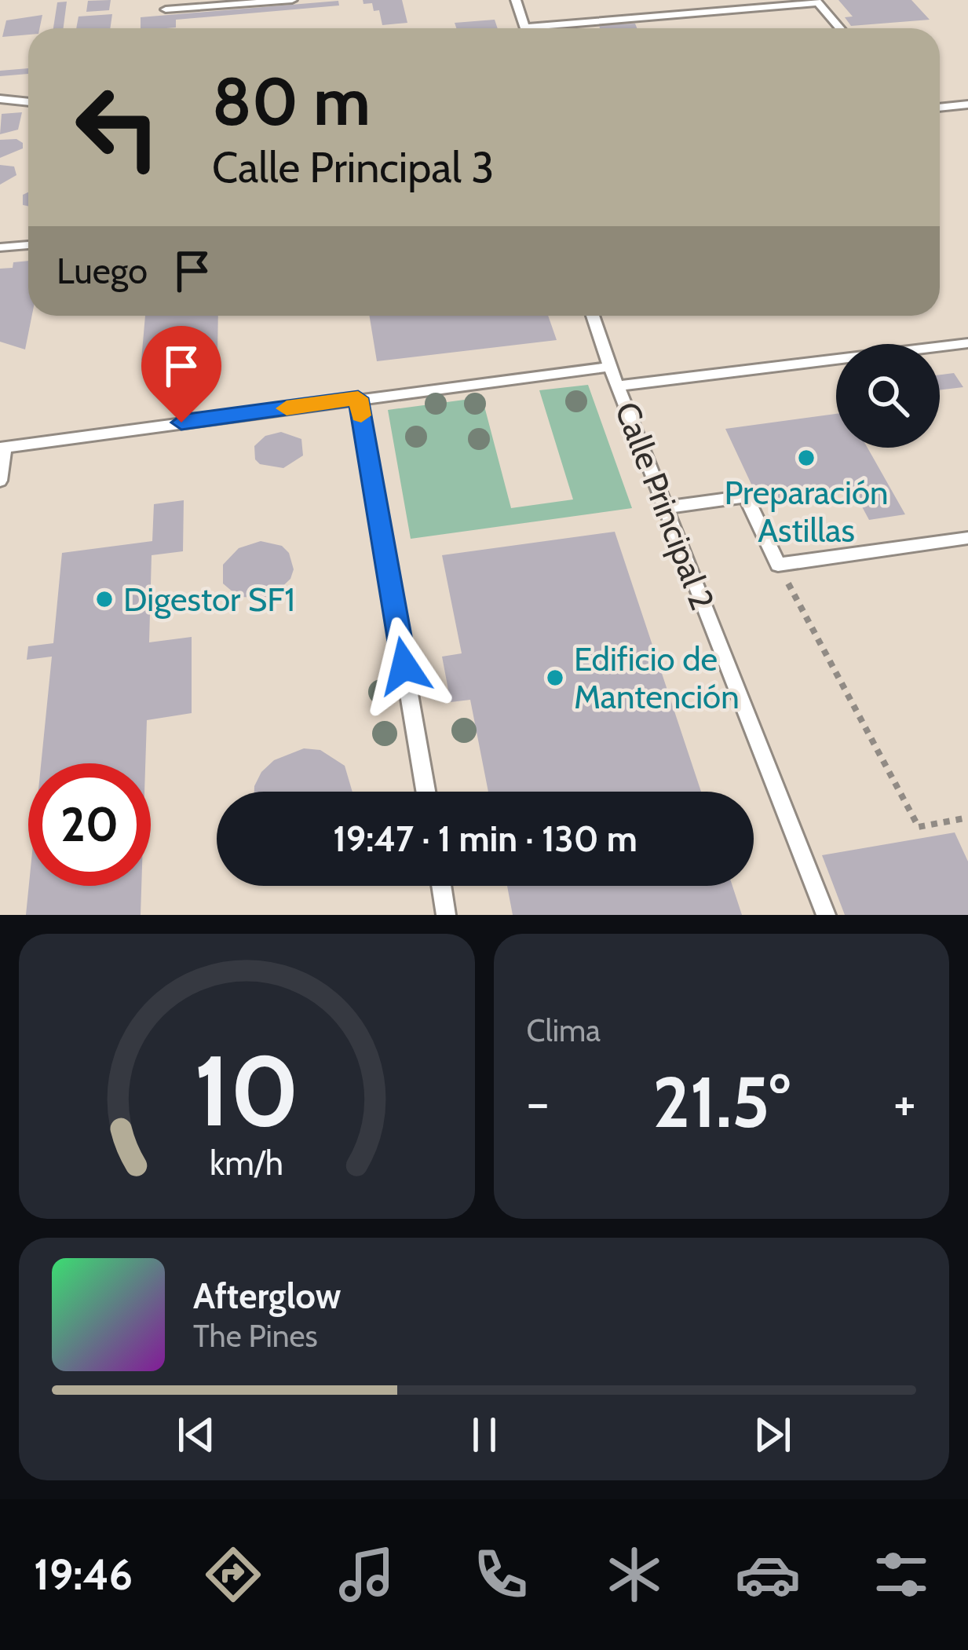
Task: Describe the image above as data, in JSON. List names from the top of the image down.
{
  "streets": {
    "lane": ["Calle Principal 2"]
  },
  "places": ["Preparación Astillas", "Digestor SF1", "Edificio de Mantención"],
  "page": {
    "turn": ["80 m", "Calle Principal 3"],
    "then": "Luego",
    "limit": "20",
    "trip": "19:47 · 1 min · 130 m",
    "tile": "Clima",
    "heat": ["−", "21.5°", "+"],
    "song": ["Afterglow", "The Pines"],
    "tabs": "19:46",
    "gauge": ["10", "km/h"]
  }
}
